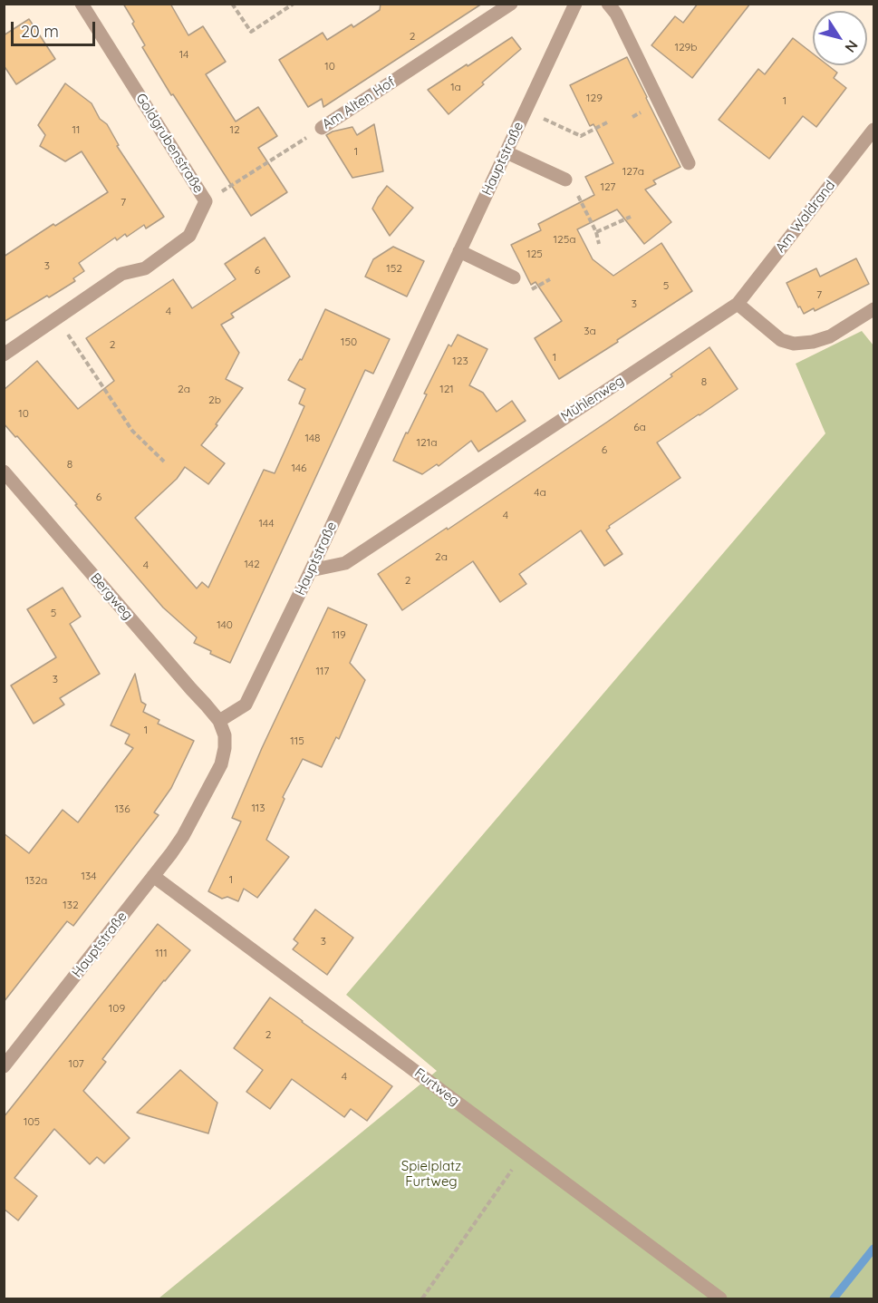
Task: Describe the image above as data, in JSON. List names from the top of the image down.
{
  "streets": {
    "street": [
      "Am Alten Hof",
      "Goldgrubenstraße",
      "Hauptstraße",
      "Am Waldrand",
      "Mühlenweg",
      "Bergweg",
      "Furtweg"
    ]
  },
  "crossings": [
    ["Am Alten Hof", "Goldgrubenstraße"],
    ["Hauptstraße", "Mühlenweg"],
    ["Hauptstraße", "Bergweg"],
    ["Hauptstraße", "Furtweg"],
    ["Am Waldrand", "Mühlenweg"]
  ],
  "parks": ["Spielplatz Furtweg"],
  "house_numbers": [
    "2",
    "129b",
    "14",
    "10",
    "1a",
    "129",
    "1",
    "11",
    "12",
    "1",
    "127a",
    "127",
    "7",
    "125a",
    "125",
    "3",
    "152",
    "6",
    "5",
    "7",
    "3",
    "4",
    "3a",
    "150",
    "2",
    "1",
    "123",
    "8",
    "2a",
    "121",
    "2b",
    "10",
    "6a",
    "148",
    "121a",
    "6",
    "8",
    "146",
    "4a",
    "6",
    "4",
    "144",
    "2a",
    "142",
    "4",
    "2",
    "5",
    "140",
    "119",
    "117",
    "3",
    "1",
    "115",
    "113",
    "136",
    "134",
    "1",
    "132a",
    "132",
    "3",
    "111",
    "109",
    "2",
    "107",
    "4",
    "105"
  ],
  "scale_bar": "20 m",
  "north": "bottom right"
}
